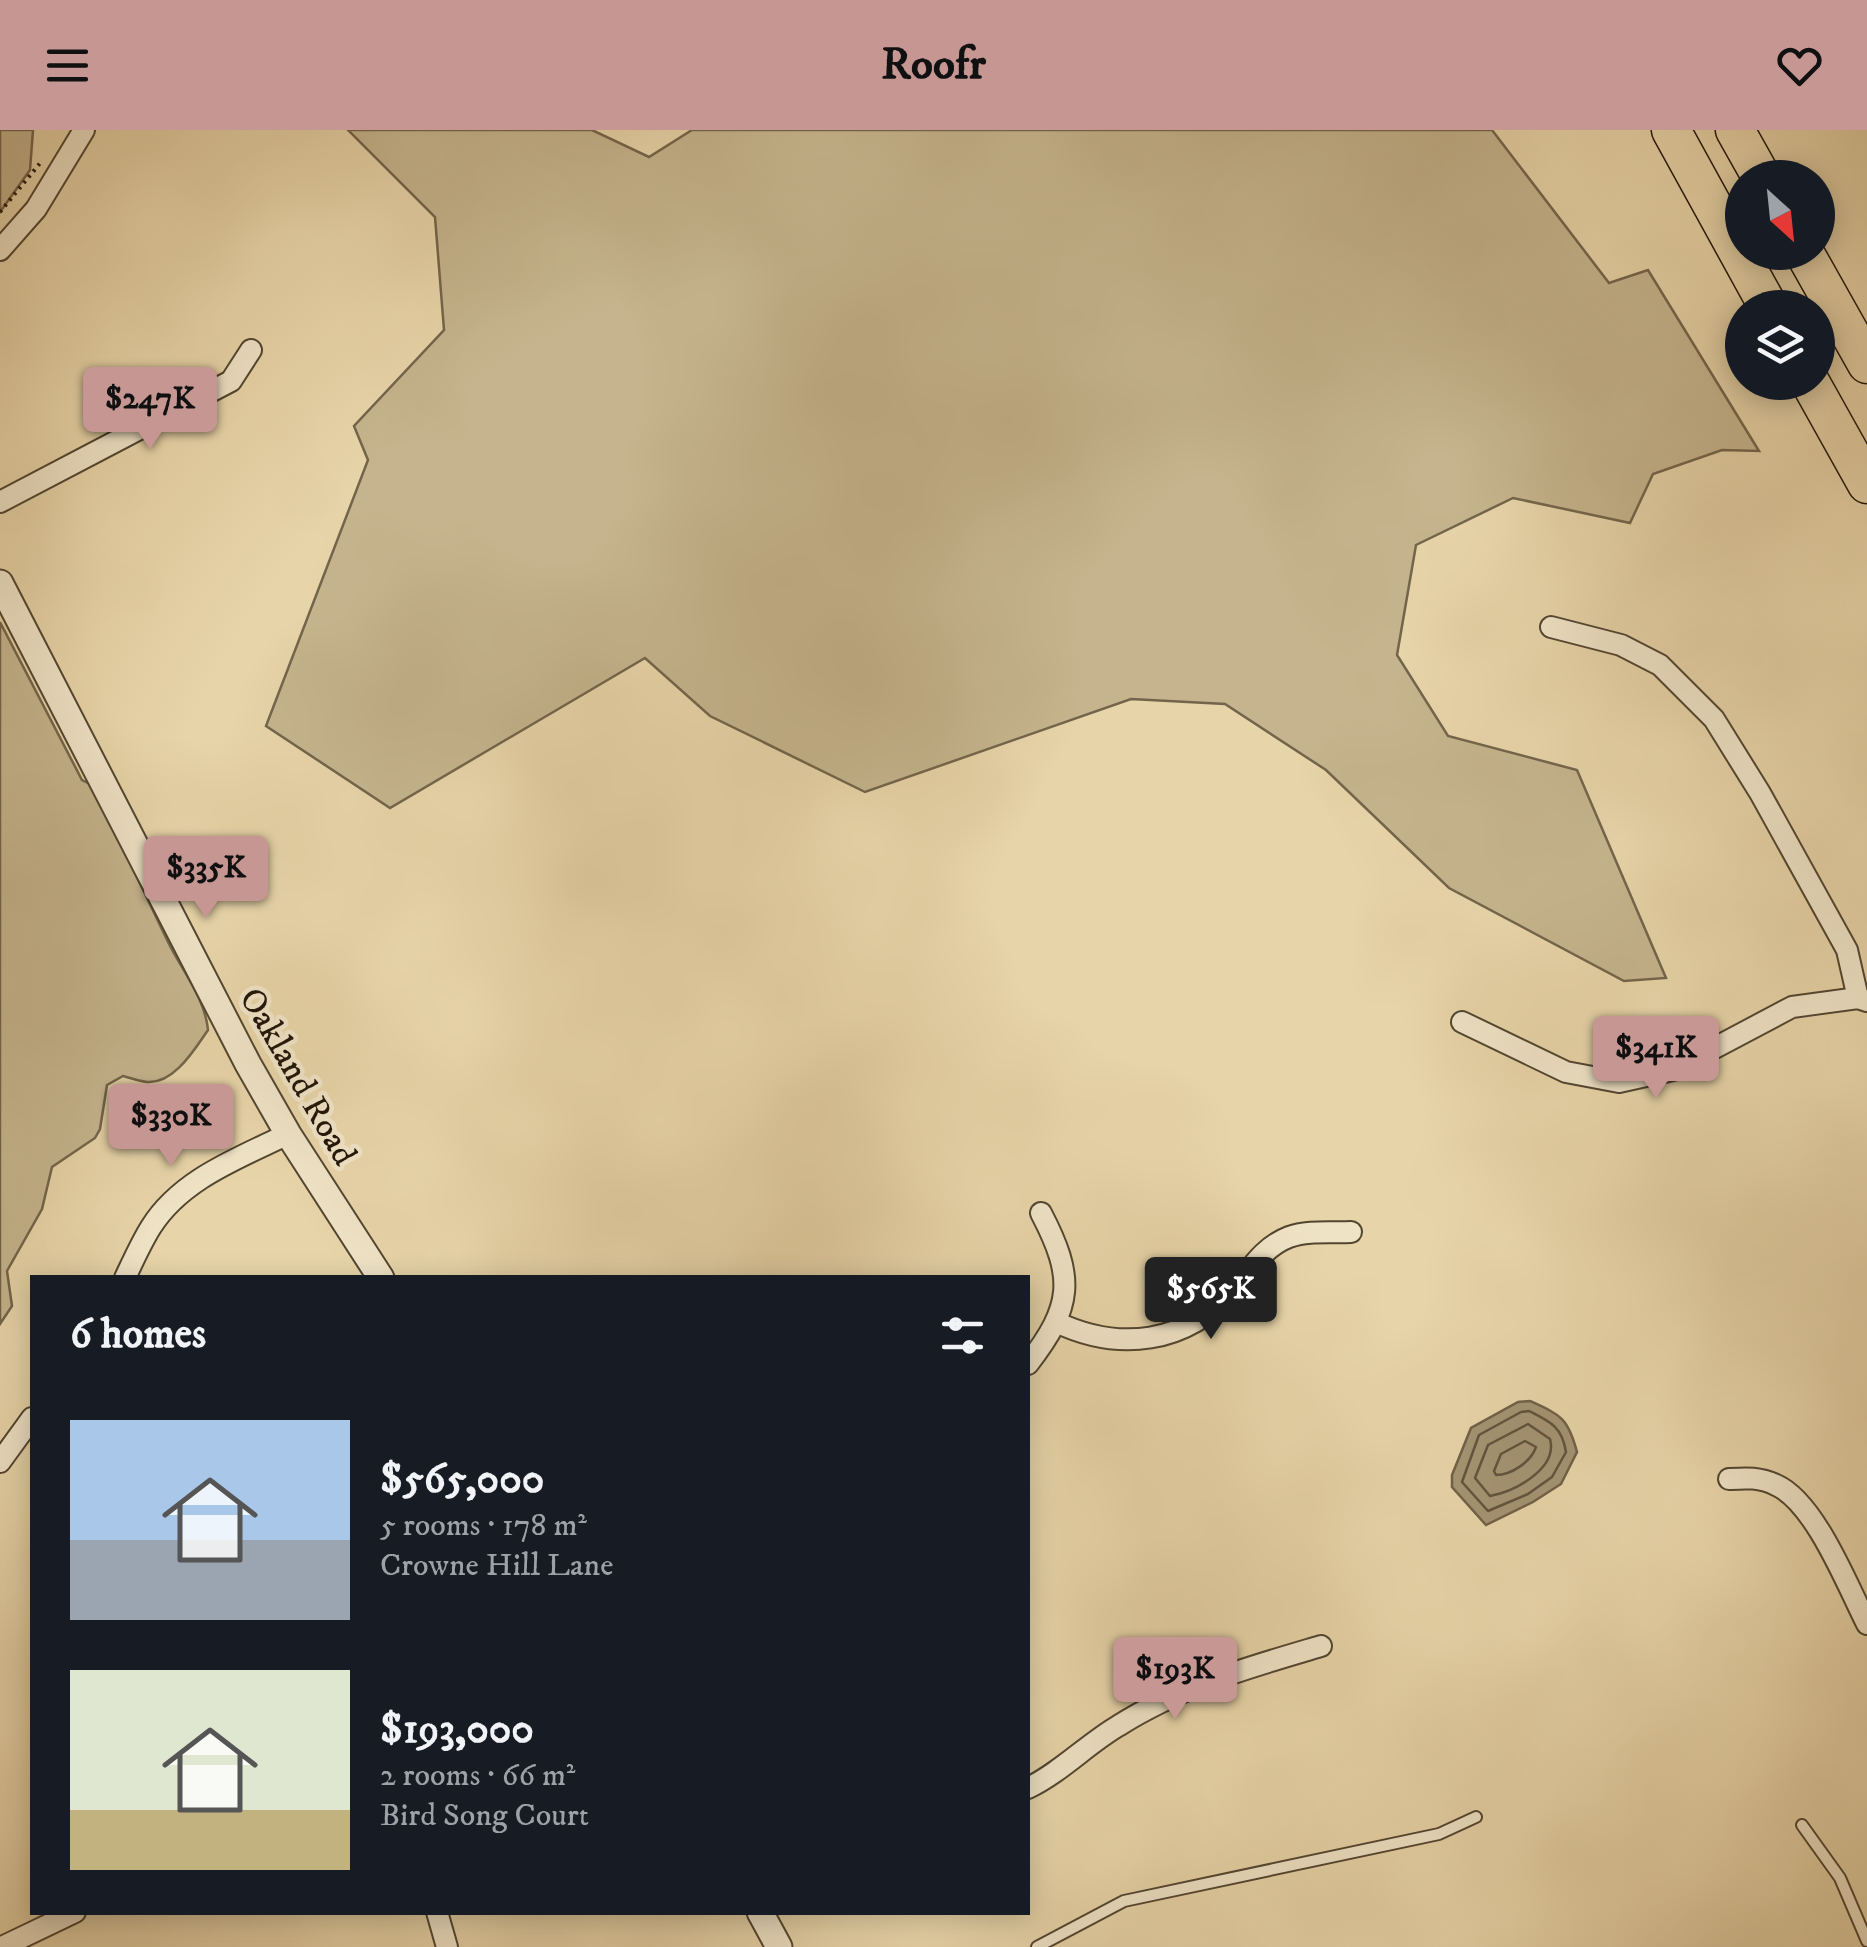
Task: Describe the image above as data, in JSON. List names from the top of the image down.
{
  "streets": {
    "street": ["Oakland Road"]
  },
  "north": "bottom right",
  "page": {
    "header": "Roofr",
    "price": [
      "$247K",
      "$335K",
      "$341K",
      "$330K",
      "$565K",
      "$193K"
    ],
    "heading": "6 homes",
    "list": [
      {
        "name": "$565,000",
        "note": "5 rooms · 178 m² · Crowne Hill Lane"
      },
      {
        "name": "$193,000",
        "note": "2 rooms · 66 m² · Bird Song Court"
      }
    ]
  }
}
